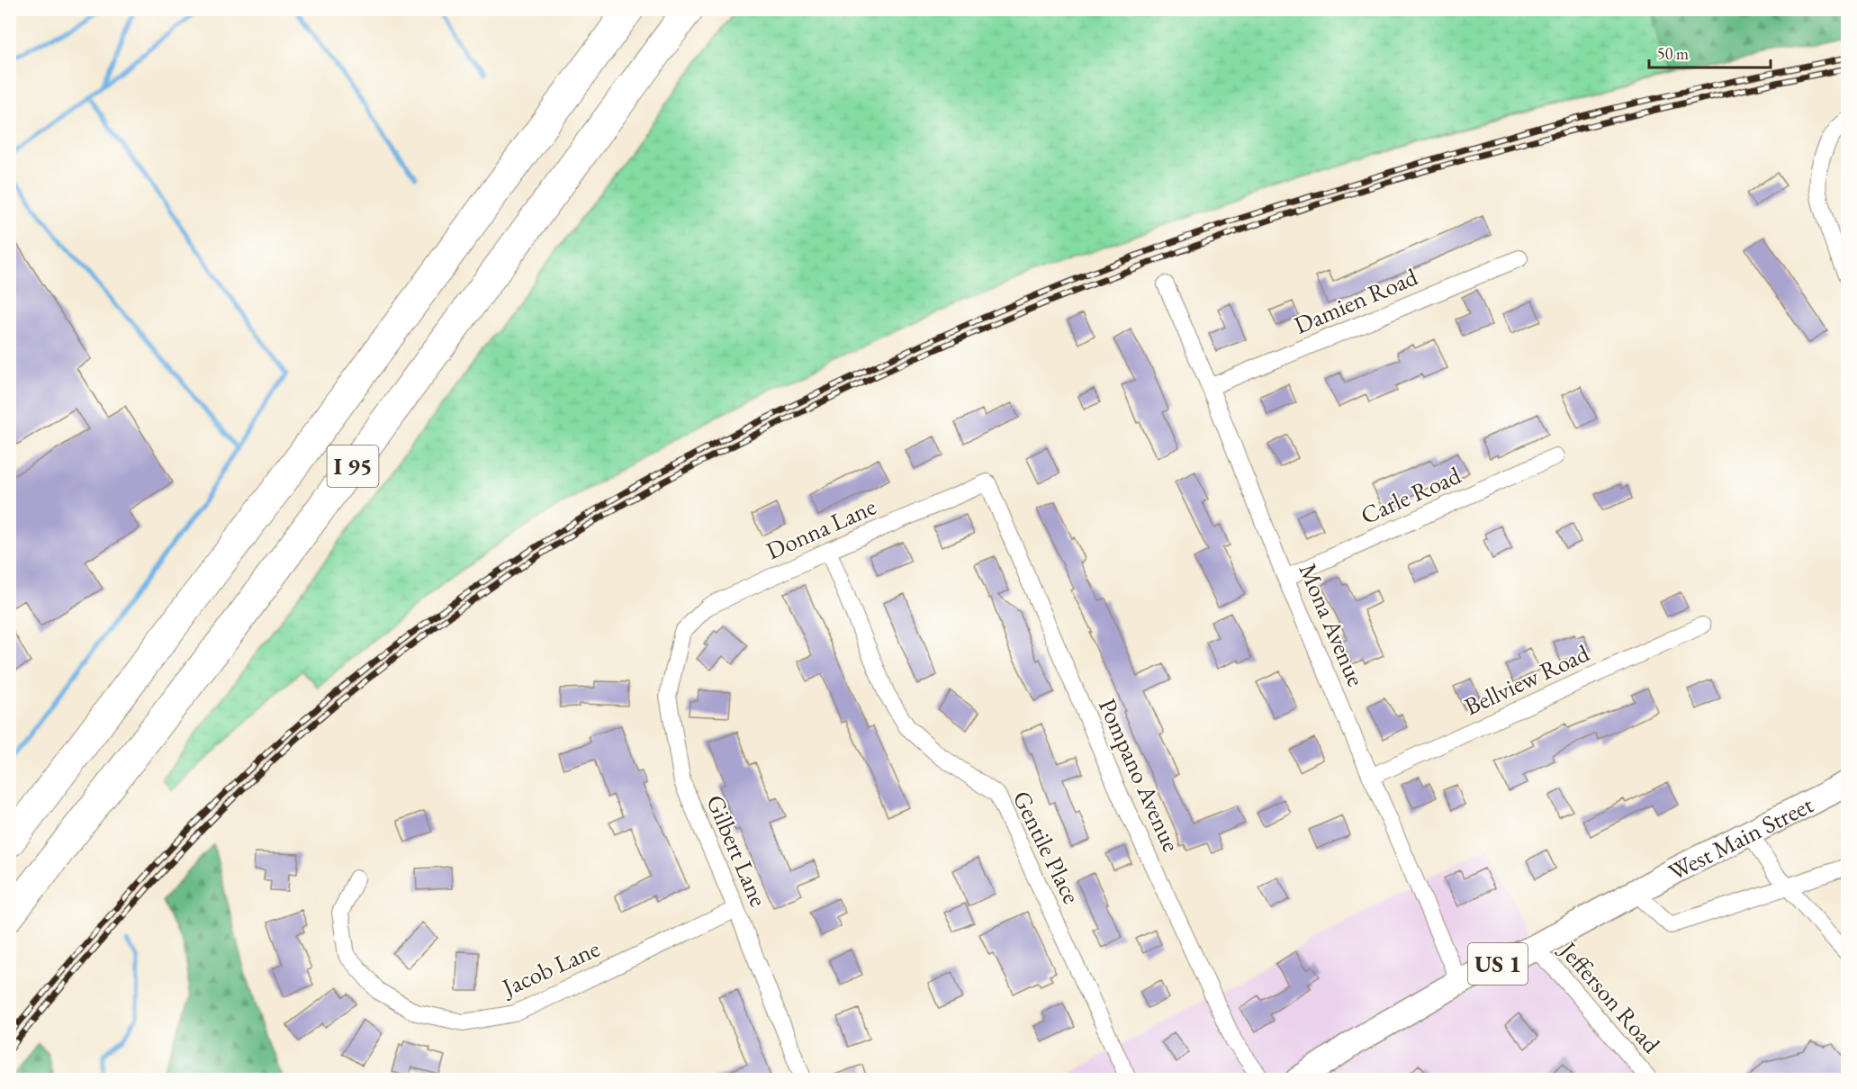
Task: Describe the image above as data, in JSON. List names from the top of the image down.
{
  "streets": {
    "highway": ["I 95"],
    "main road": ["West Main Street", "US 1"],
    "street": [
      "Damien Road",
      "Carle Road",
      "Donna Lane",
      "Mona Avenue",
      "Bellview Road",
      "Pompano Avenue",
      "Gentile Place",
      "Gilbert Lane",
      "Jacob Lane",
      "Jefferson Road"
    ]
  },
  "crossings": [
    ["Damien Road", "Mona Avenue"],
    ["Carle Road", "Mona Avenue"],
    ["Donna Lane", "Pompano Avenue"],
    ["Donna Lane", "Gentile Place"],
    ["Donna Lane", "Gilbert Lane"],
    ["Mona Avenue", "Bellview Road"],
    ["Mona Avenue", "West Main Street"],
    ["West Main Street", "Jefferson Road"],
    ["Gilbert Lane", "Jacob Lane"]
  ],
  "scale_bar": "50 m"
}
